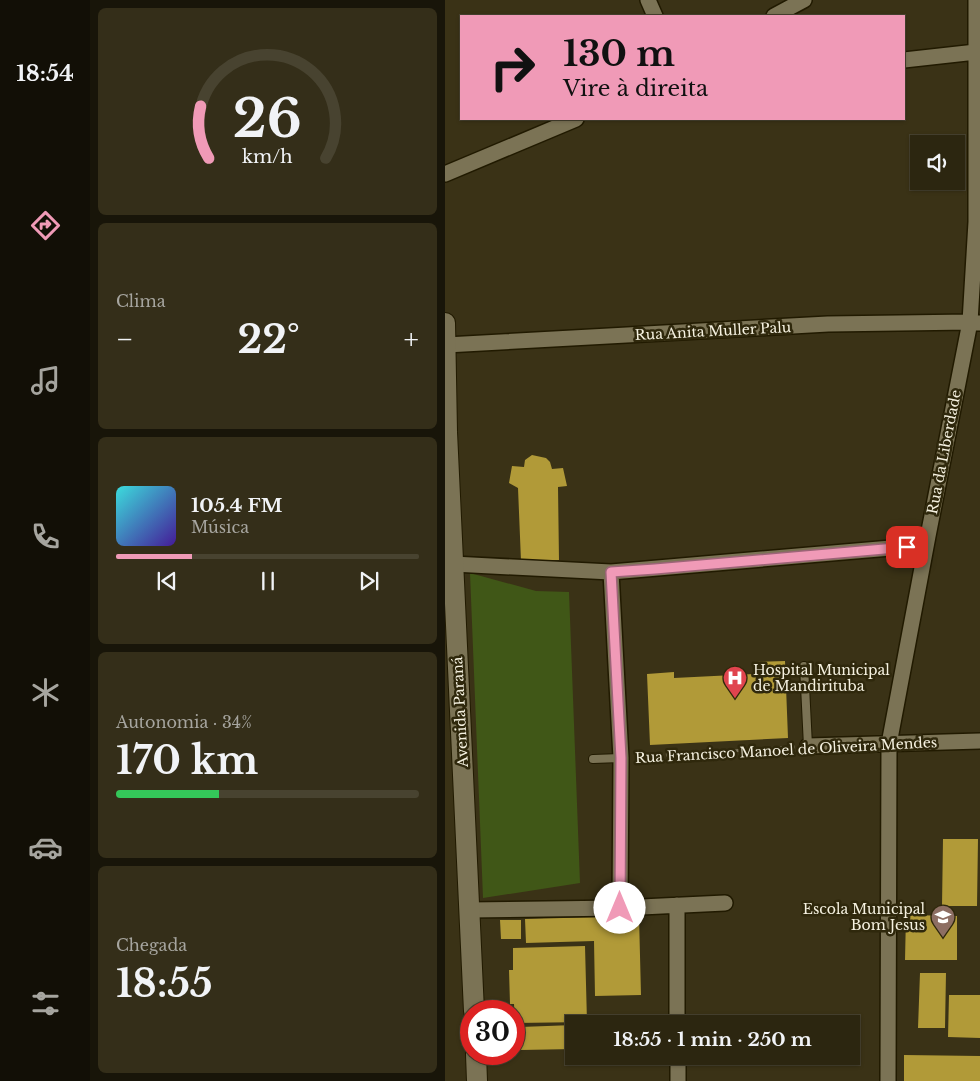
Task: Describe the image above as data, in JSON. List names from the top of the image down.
{
  "streets": {
    "street": [
      "Rua Anita Muller Palu",
      "Rua da Liberdade",
      "Avenida Paraná",
      "Rua Francisco Manoel de Oliveira Mendes"
    ]
  },
  "crossings": [
    ["Rua Anita Muller Palu", "Rua da Liberdade"],
    ["Rua Anita Muller Palu", "Avenida Paraná"],
    ["Rua da Liberdade", "Rua Francisco Manoel de Oliveira Mendes"]
  ],
  "places": {
    "hospital": ["Hospital Municipal de Mandirituba"],
    "school or university": ["Escola Municipal Bom Jesus"]
  },
  "page": {
    "tabs": "18:54",
    "turn": ["130 m", "Vire à direita"],
    "tile": [
      "Clima",
      ["Autonomia · 34%", "170 km"],
      ["Chegada", "18:55"]
    ],
    "heat": ["−", "22°", "+"],
    "song": ["105.4 FM", "Música"],
    "limit": "30",
    "trip": "18:55 · 1 min · 250 m",
    "gauge": ["26", "km/h"]
  }
}
